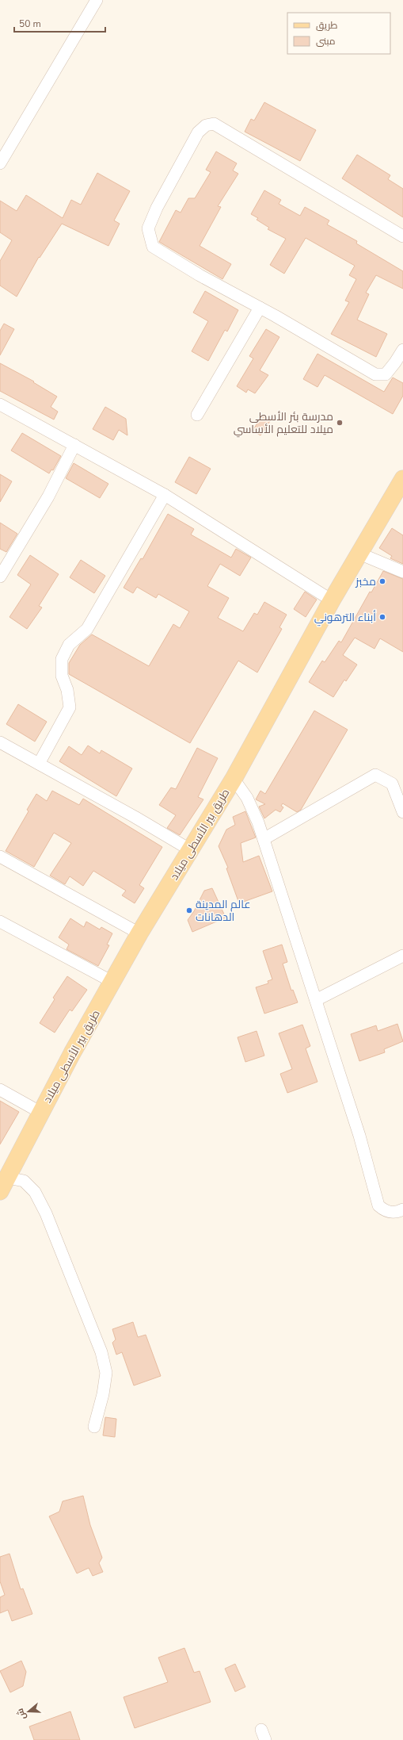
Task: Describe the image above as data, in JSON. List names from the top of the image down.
{
  "streets": {
    "main road": ["طريق بير الأسطى ميلاد"]
  },
  "places": [
    "مدرسة بئر الأسطى ميلاد للتعليم الأساسي",
    "مخبز",
    "أبناء الترهوني",
    "عالم المدينة الدهانات"
  ],
  "legend": ["طريق", "مبنى"],
  "scale_bar": "50 m",
  "north": "left"
}
